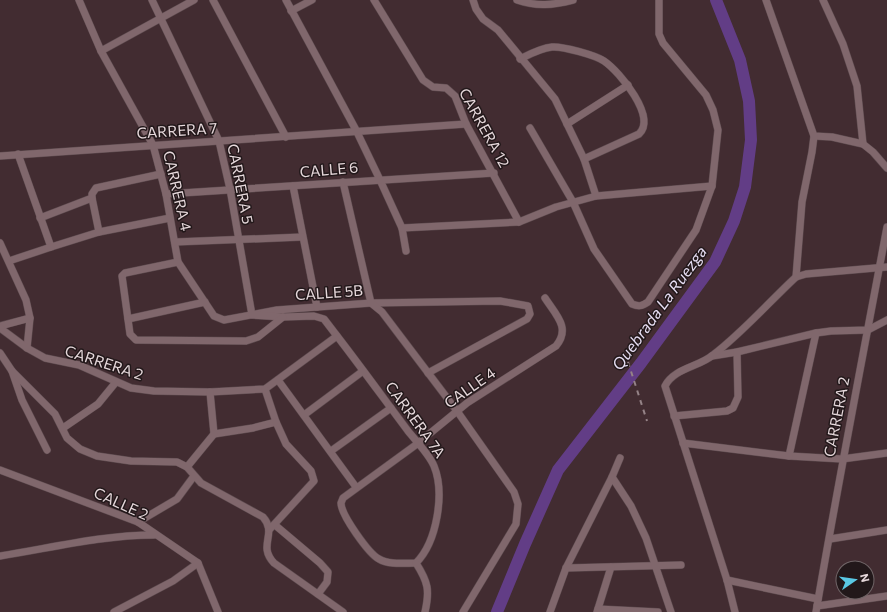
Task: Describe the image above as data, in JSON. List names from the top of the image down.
{
  "streets": {
    "street": [
      "CARRERA 12",
      "CARRERA 7",
      "CALLE 6",
      "CARRERA 5",
      "CARRERA 4",
      "CALLE 5B",
      "CARRERA 2",
      "CALLE 4",
      "CARRERA 7A",
      "CALLE 2"
    ]
  },
  "crossings": [
    ["CARRERA 12", "CARRERA 7"],
    ["CARRERA 12", "CALLE 6"],
    ["CARRERA 7", "CARRERA 5"],
    ["CARRERA 7", "CARRERA 4"],
    ["CALLE 6", "CARRERA 5"],
    ["CALLE 6", "CARRERA 4"],
    ["CARRERA 5", "CALLE 5B"],
    ["CARRERA 5", "CARRERA 7A"],
    ["CARRERA 4", "CALLE 5B"],
    ["CALLE 5B", "CARRERA 7A"],
    ["CALLE 4", "CARRERA 7A"]
  ],
  "water": ["Quebrada La Ruezga"],
  "north": "right"
}
